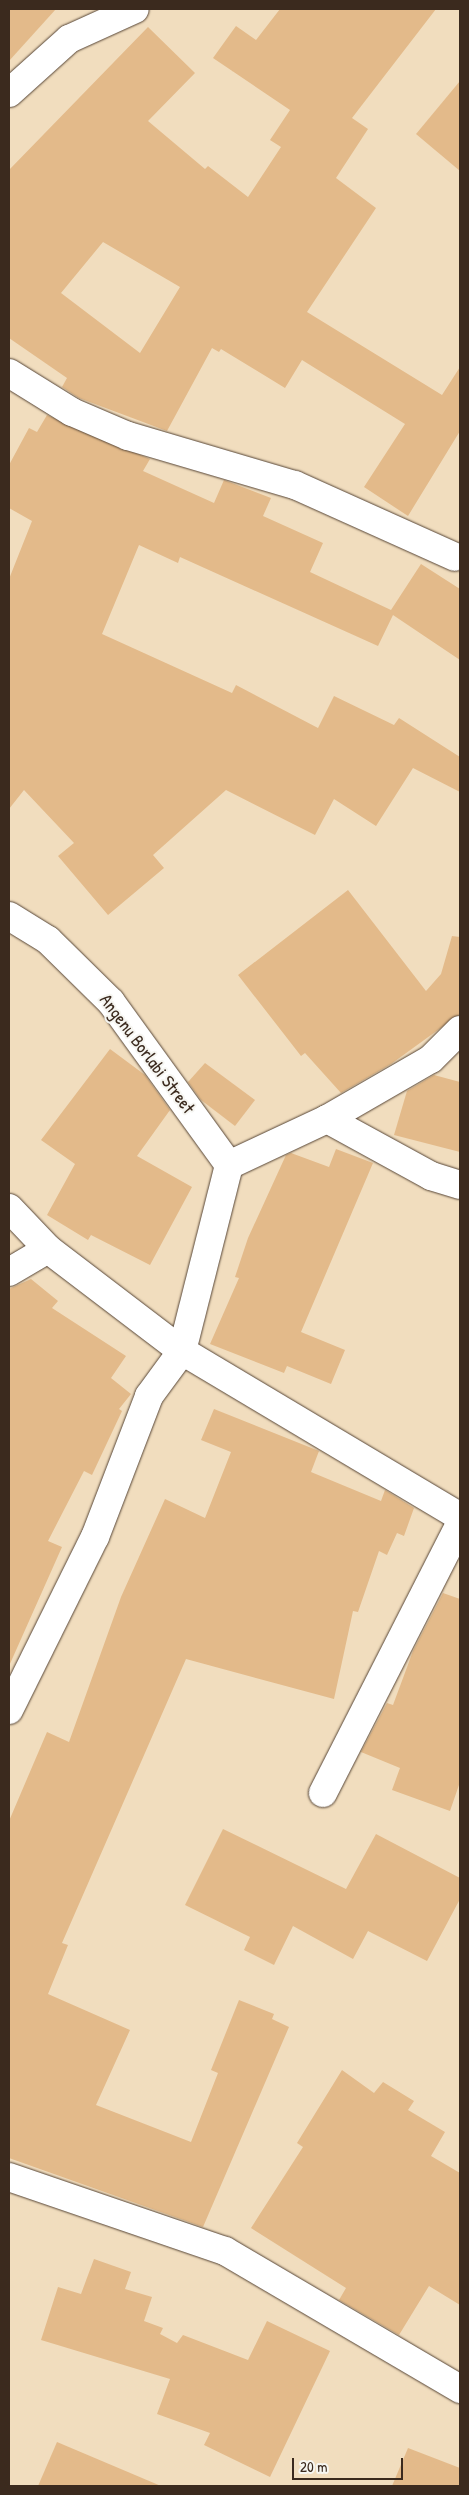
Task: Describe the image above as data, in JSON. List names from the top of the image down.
{
  "streets": {
    "street": ["Angenu Borlabi Street"]
  },
  "scale_bar": "20 m"
}
